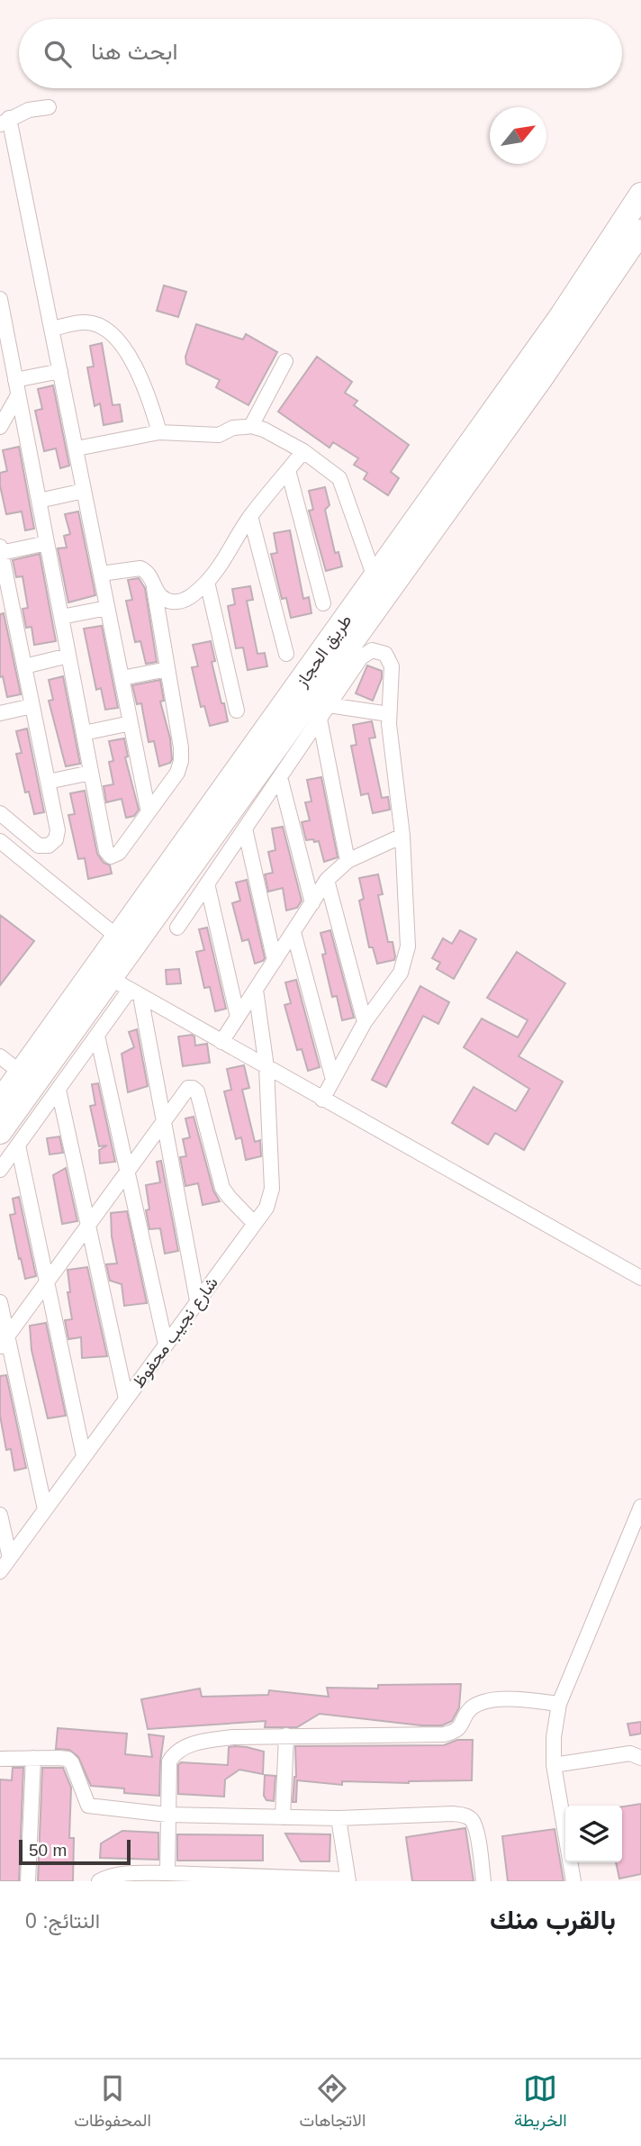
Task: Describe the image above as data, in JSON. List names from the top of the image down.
{
  "streets": {
    "main road": ["طريق الحجاز"],
    "street": ["شارع نجيب محفوظ"]
  },
  "scale_bar": "50 m",
  "north": "top right",
  "page": {
    "search": "ابحث هنا",
    "scale": "50 m",
    "heading": ["بالقرب منك", "النتائج: 0"],
    "nav": ["الخريطة", "الاتجاهات", "المحفوظات"]
  }
}
